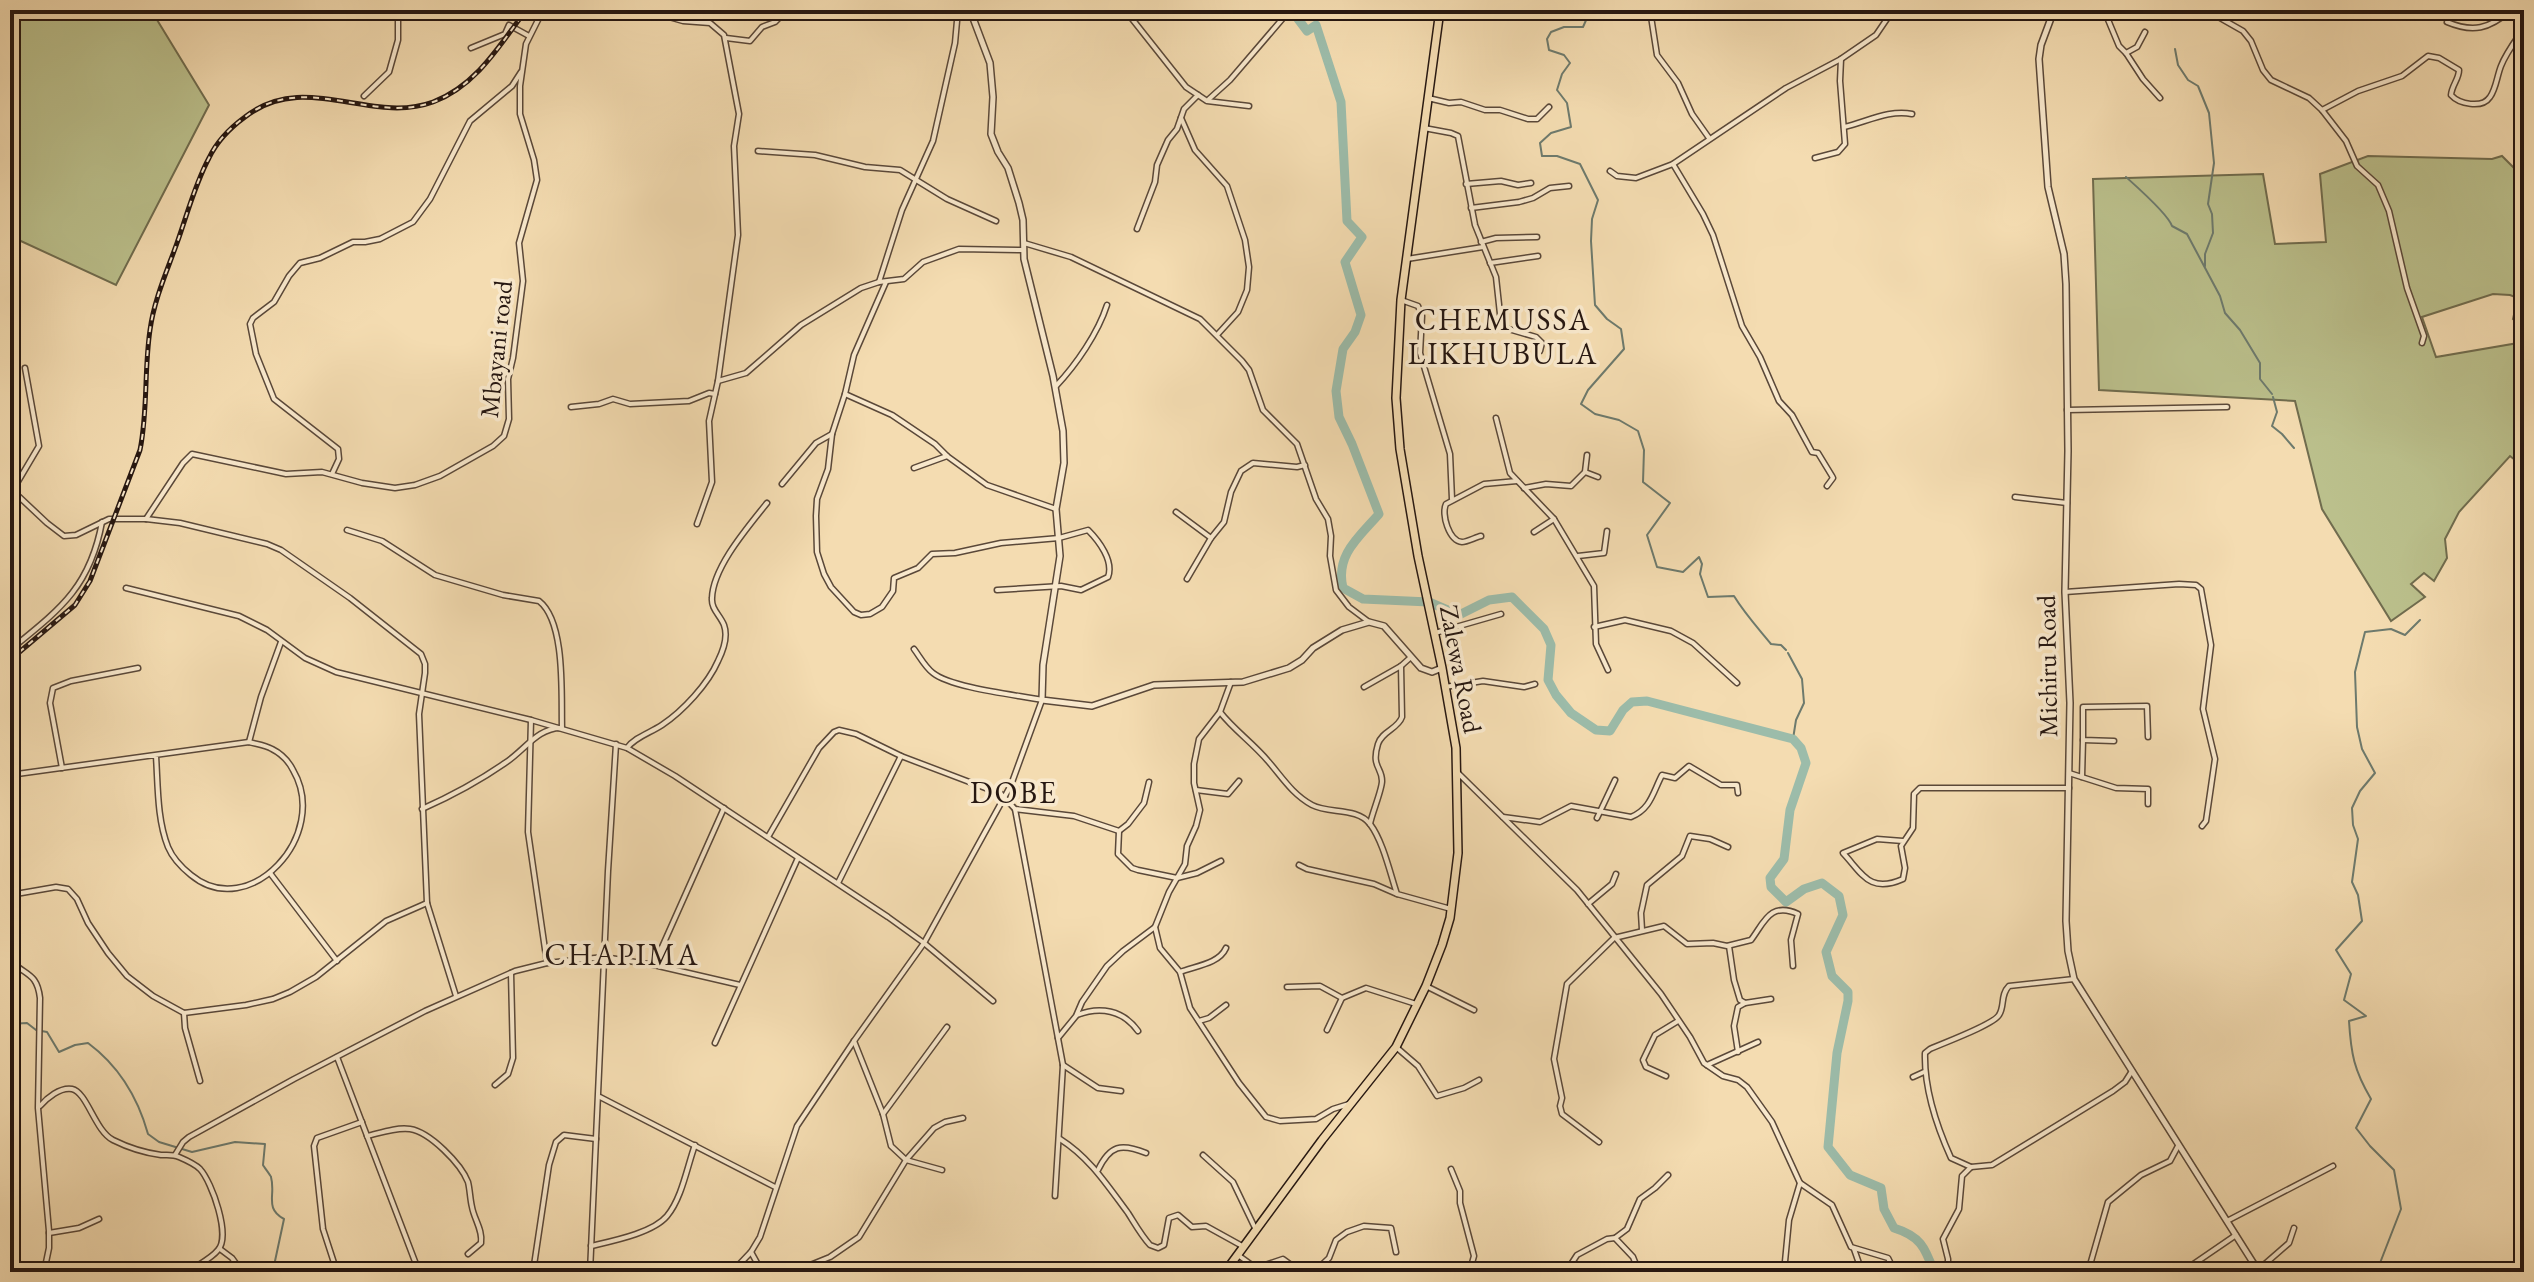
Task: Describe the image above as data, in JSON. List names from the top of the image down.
{
  "streets": {
    "highway": ["Zalewa Road"],
    "street": ["Mbayani road", "Michiru Road"]
  },
  "districts": ["CHEMUSSA LIKHUBULA", "DOBE", "CHAPIMA"]
}
